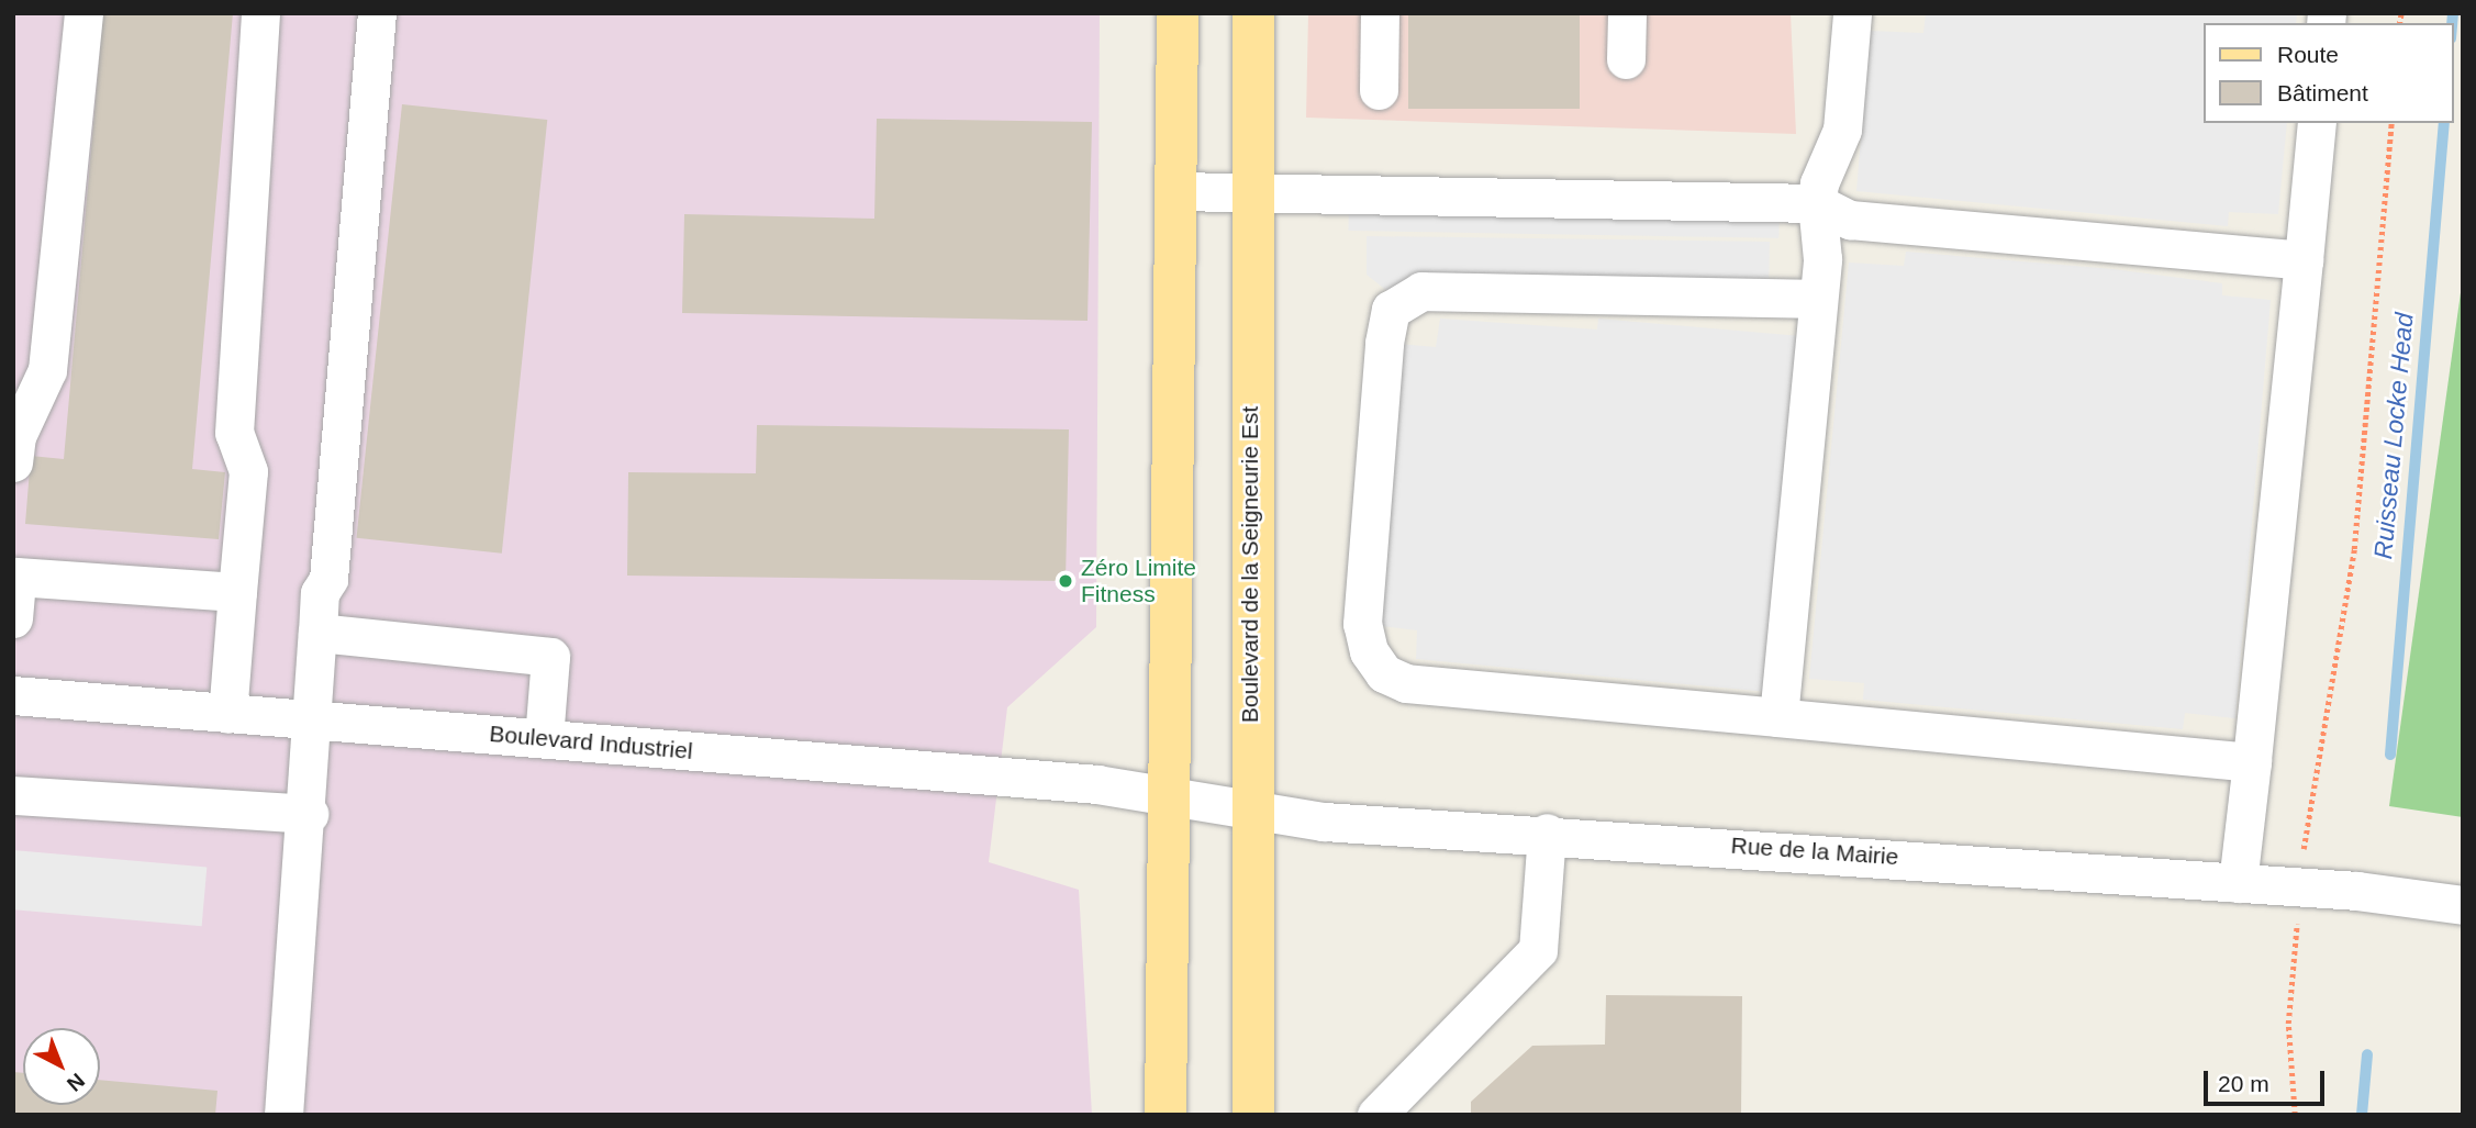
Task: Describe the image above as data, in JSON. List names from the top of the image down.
{
  "streets": {
    "main road": ["Boulevard de la Seigneurie Est"],
    "street": ["Boulevard Industriel", "Rue de la Mairie"]
  },
  "crossings": [
    ["Boulevard de la Seigneurie Est", "Rue de la Mairie"],
    ["Boulevard Industriel", "Rue de la Mairie"]
  ],
  "water": ["Ruisseau Locke Head"],
  "places": ["Zéro Limite Fitness"],
  "legend": ["Route", "Bâtiment"],
  "scale_bar": "20 m",
  "north": "bottom right"
}
